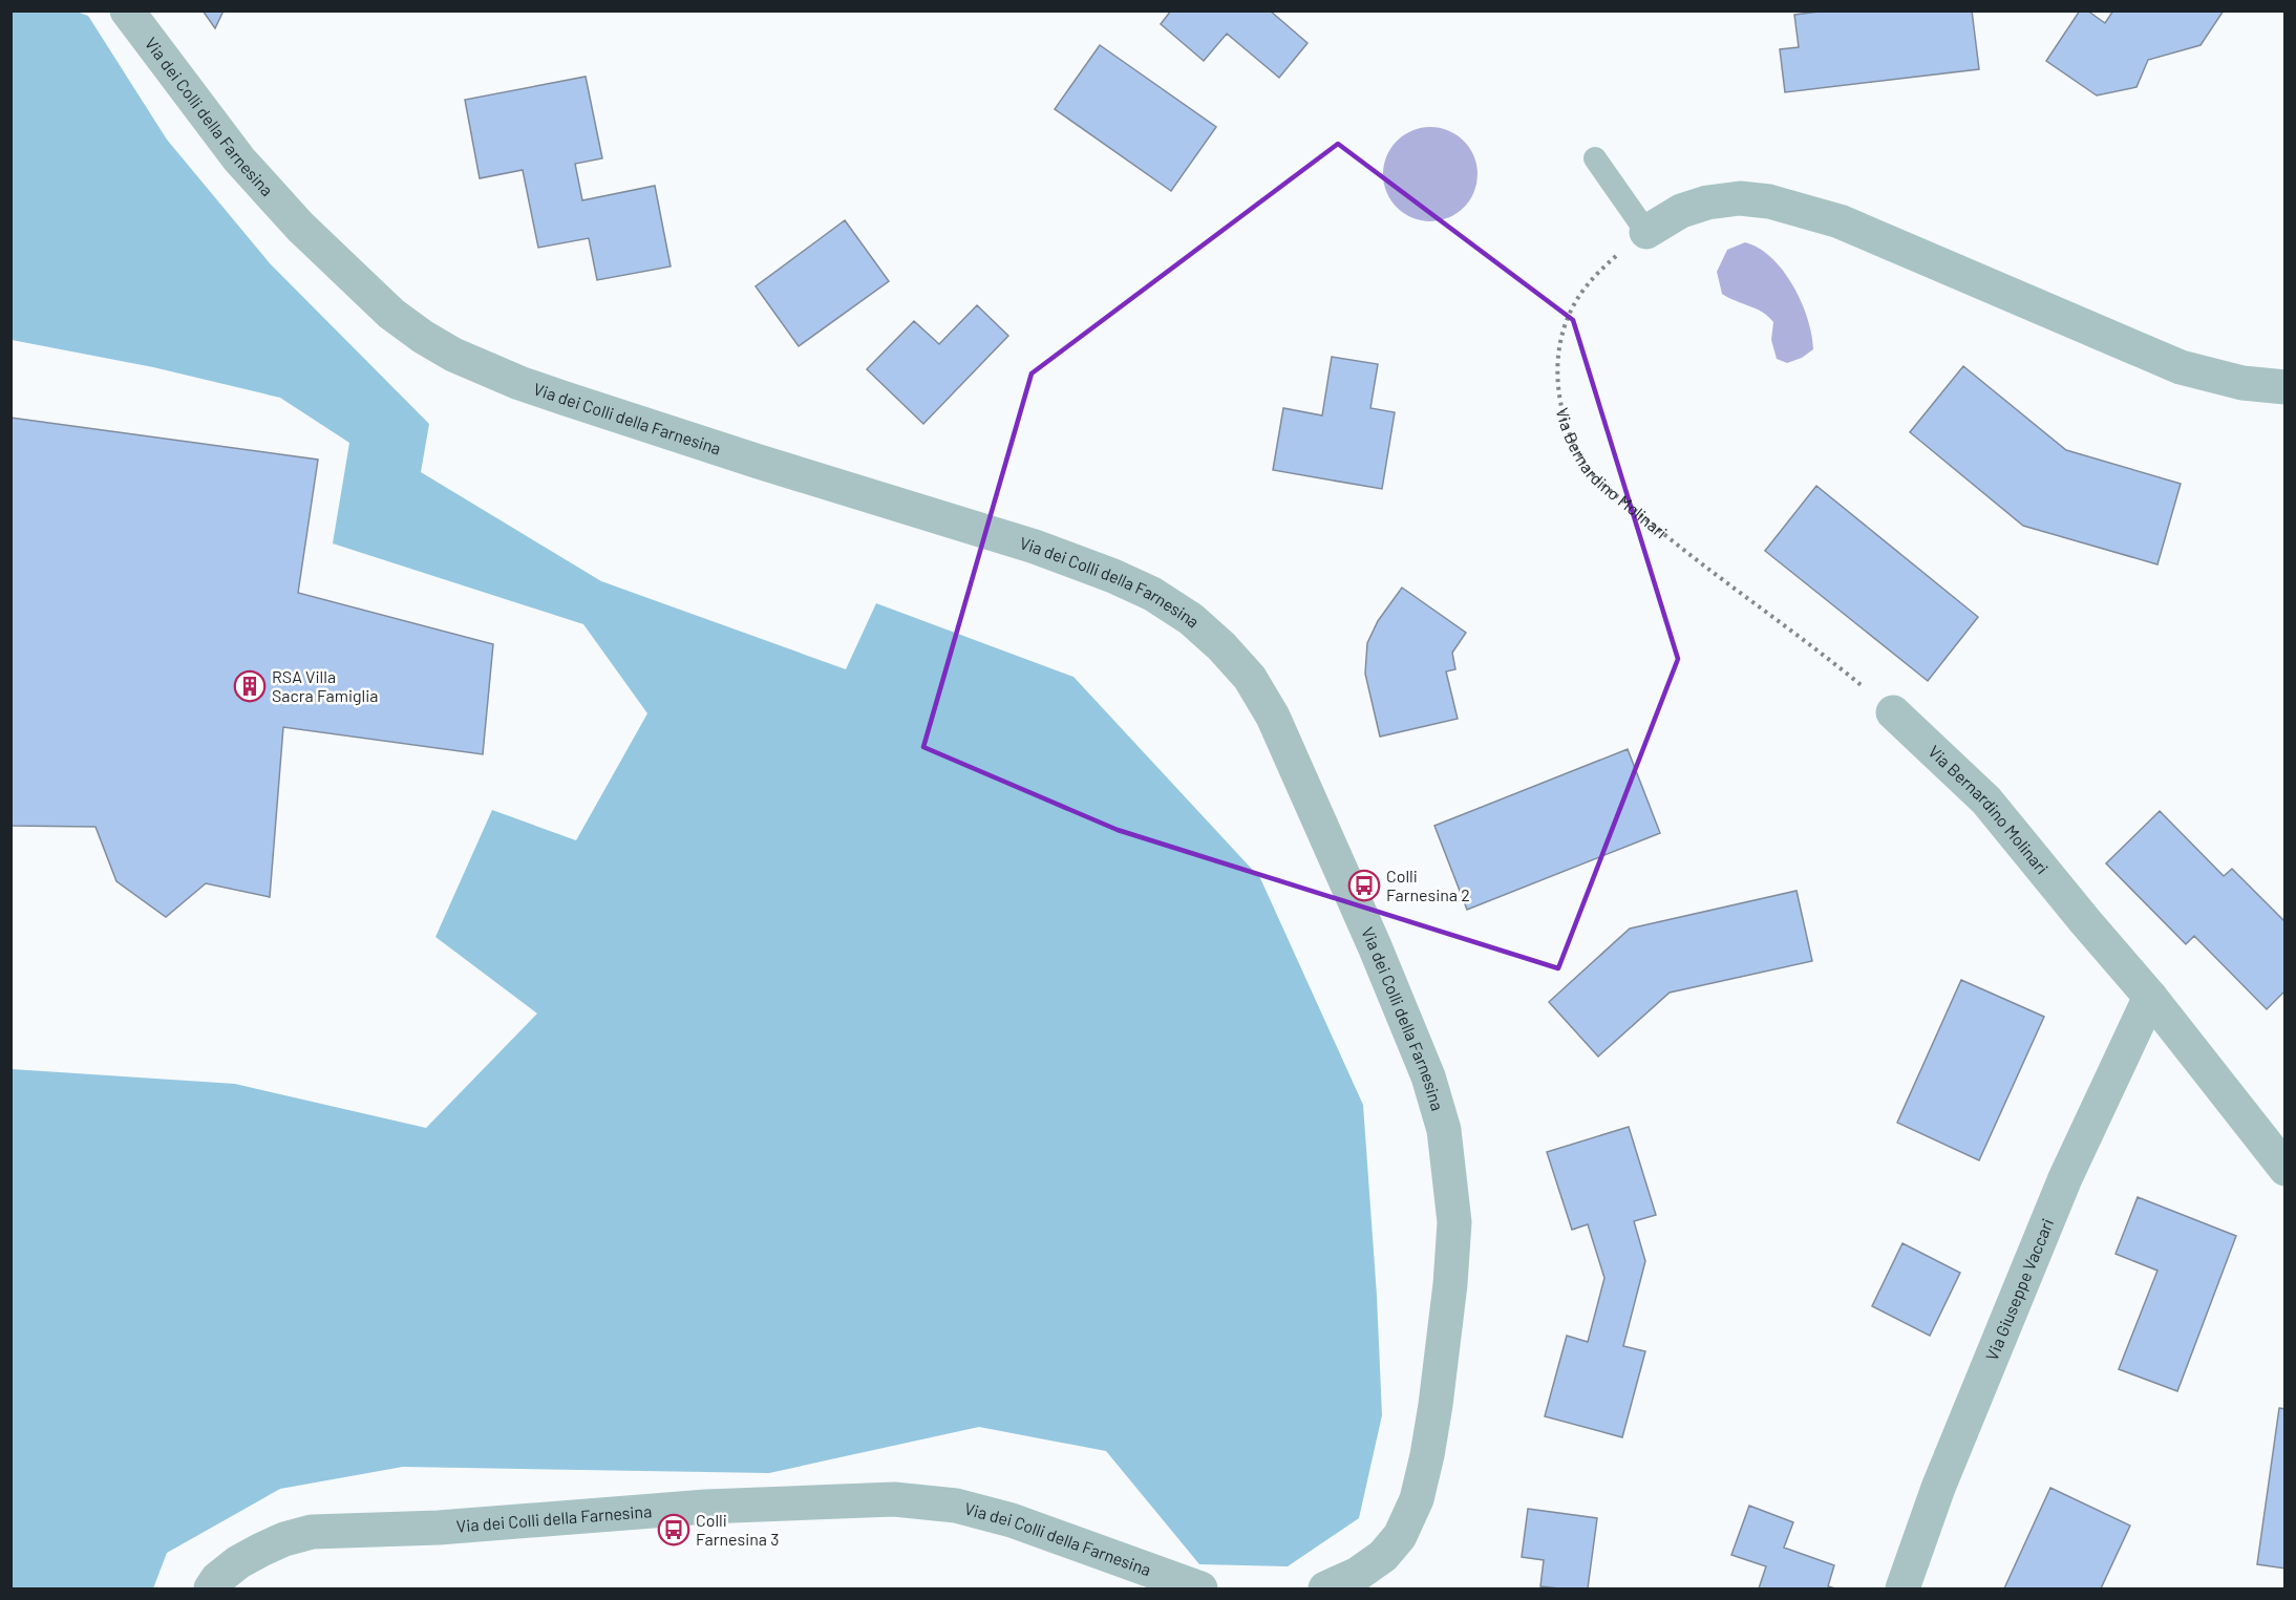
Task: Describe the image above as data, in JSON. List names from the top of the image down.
{
  "streets": {
    "street": ["Via dei Colli della Farnesina", "Via Bernardino Molinari", "Via Giuseppe Vaccari"]
  },
  "crossings": [
    ["Via Bernardino Molinari", "Via Giuseppe Vaccari"]
  ],
  "places": {
    "building": ["RSA Villa Sacra Famiglia"],
    "bus stop": ["Colli Farnesina 2", "Colli Farnesina 3"]
  }
}
